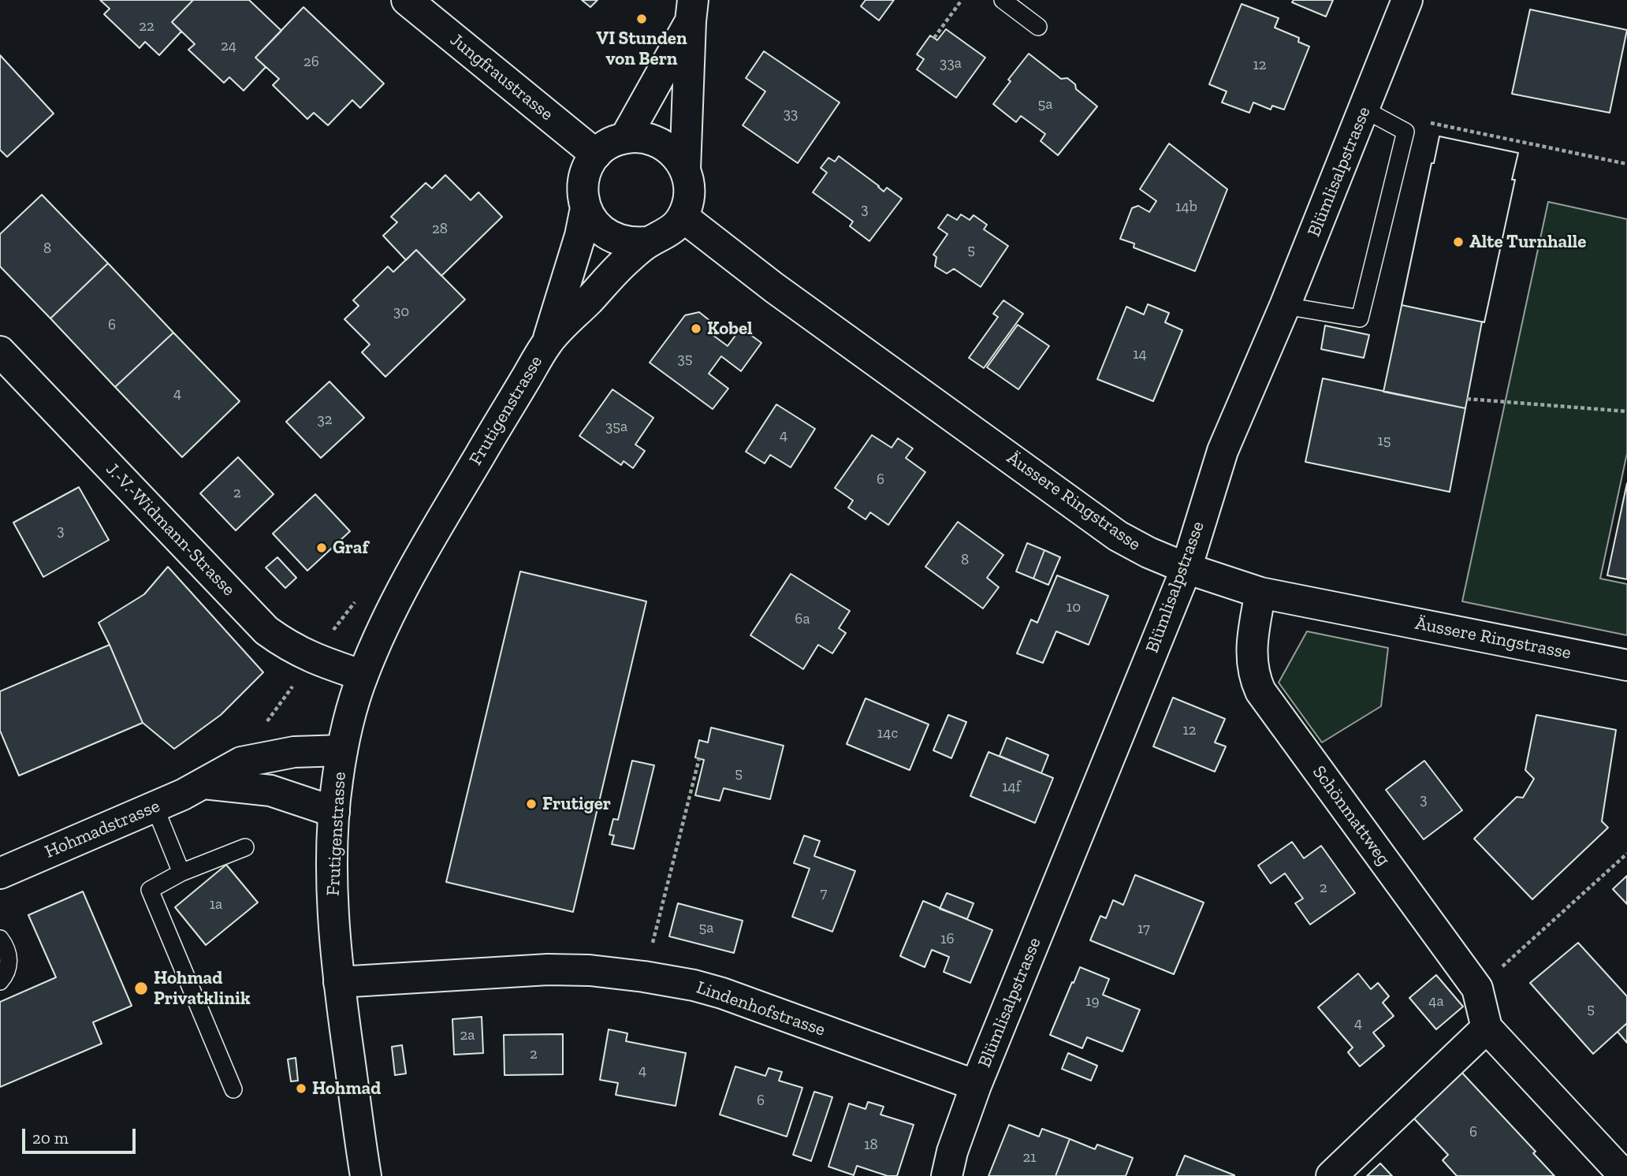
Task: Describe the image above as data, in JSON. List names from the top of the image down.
{
  "streets": {
    "street": [
      "Jungfraustrasse",
      "Blümlisalpstrasse",
      "Frutigenstrasse",
      "Äussere Ringstrasse",
      "J.-V.-Widmann-Strasse",
      "Schönmattweg",
      "Hohmadstrasse",
      "Lindenhofstrasse"
    ]
  },
  "crossings": [
    ["Jungfraustrasse", "Frutigenstrasse"],
    ["Jungfraustrasse", "Äussere Ringstrasse"],
    ["Blümlisalpstrasse", "Äussere Ringstrasse"],
    ["Blümlisalpstrasse", "Lindenhofstrasse"],
    ["Frutigenstrasse", "Äussere Ringstrasse"],
    ["Frutigenstrasse", "J.-V.-Widmann-Strasse"],
    ["Frutigenstrasse", "Hohmadstrasse"],
    ["Frutigenstrasse", "Lindenhofstrasse"],
    ["Äussere Ringstrasse", "Schönmattweg"]
  ],
  "places": [
    "VI Stunden von Bern",
    "Alte Turnhalle",
    "Kobel",
    "Graf",
    "Frutiger",
    "Hohmad Privatklinik",
    "Hohmad"
  ],
  "house_numbers": [
    "22",
    "24",
    "26",
    "33a",
    "12",
    "5a",
    "33",
    "14b",
    "3",
    "28",
    "8",
    "5",
    "30",
    "6",
    "14",
    "35",
    "4",
    "32",
    "35a",
    "4",
    "15",
    "6",
    "2",
    "3",
    "8",
    "10",
    "6a",
    "12",
    "14c",
    "5",
    "14f",
    "3",
    "2",
    "7",
    "1a",
    "5a",
    "17",
    "16",
    "19",
    "4a",
    "5",
    "4",
    "2a",
    "2",
    "4",
    "6",
    "6",
    "18",
    "21"
  ],
  "scale_bar": "20 m"
}
